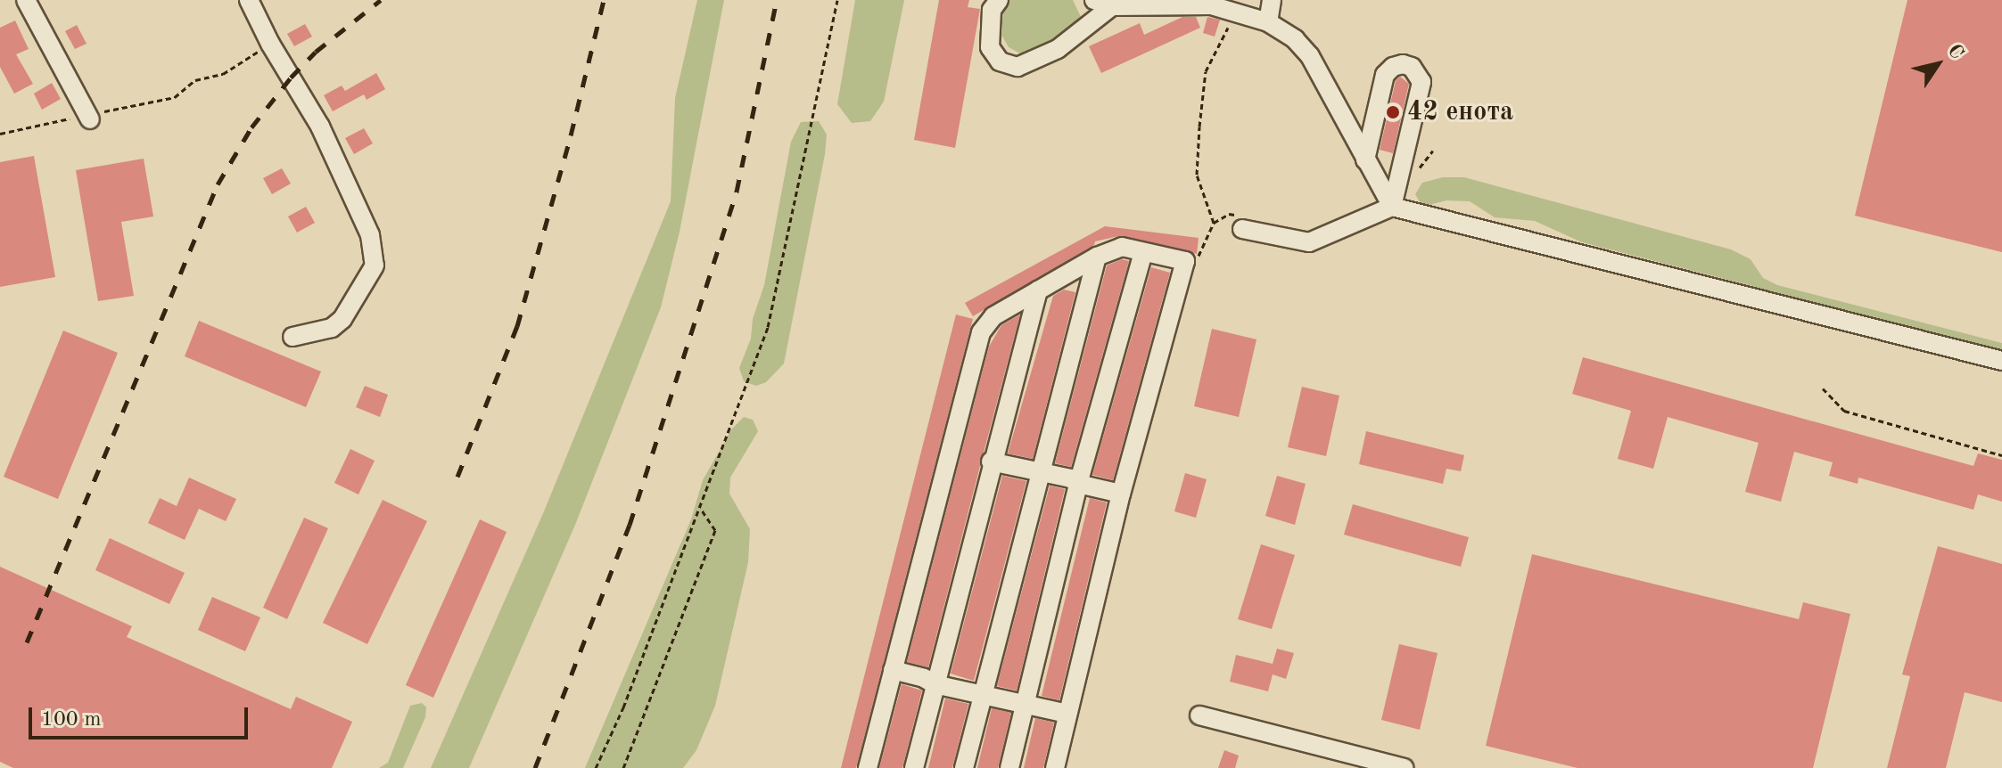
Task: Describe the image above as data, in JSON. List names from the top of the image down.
{
  "places": ["42 енота"],
  "scale_bar": "100 m",
  "north": "top right"
}
